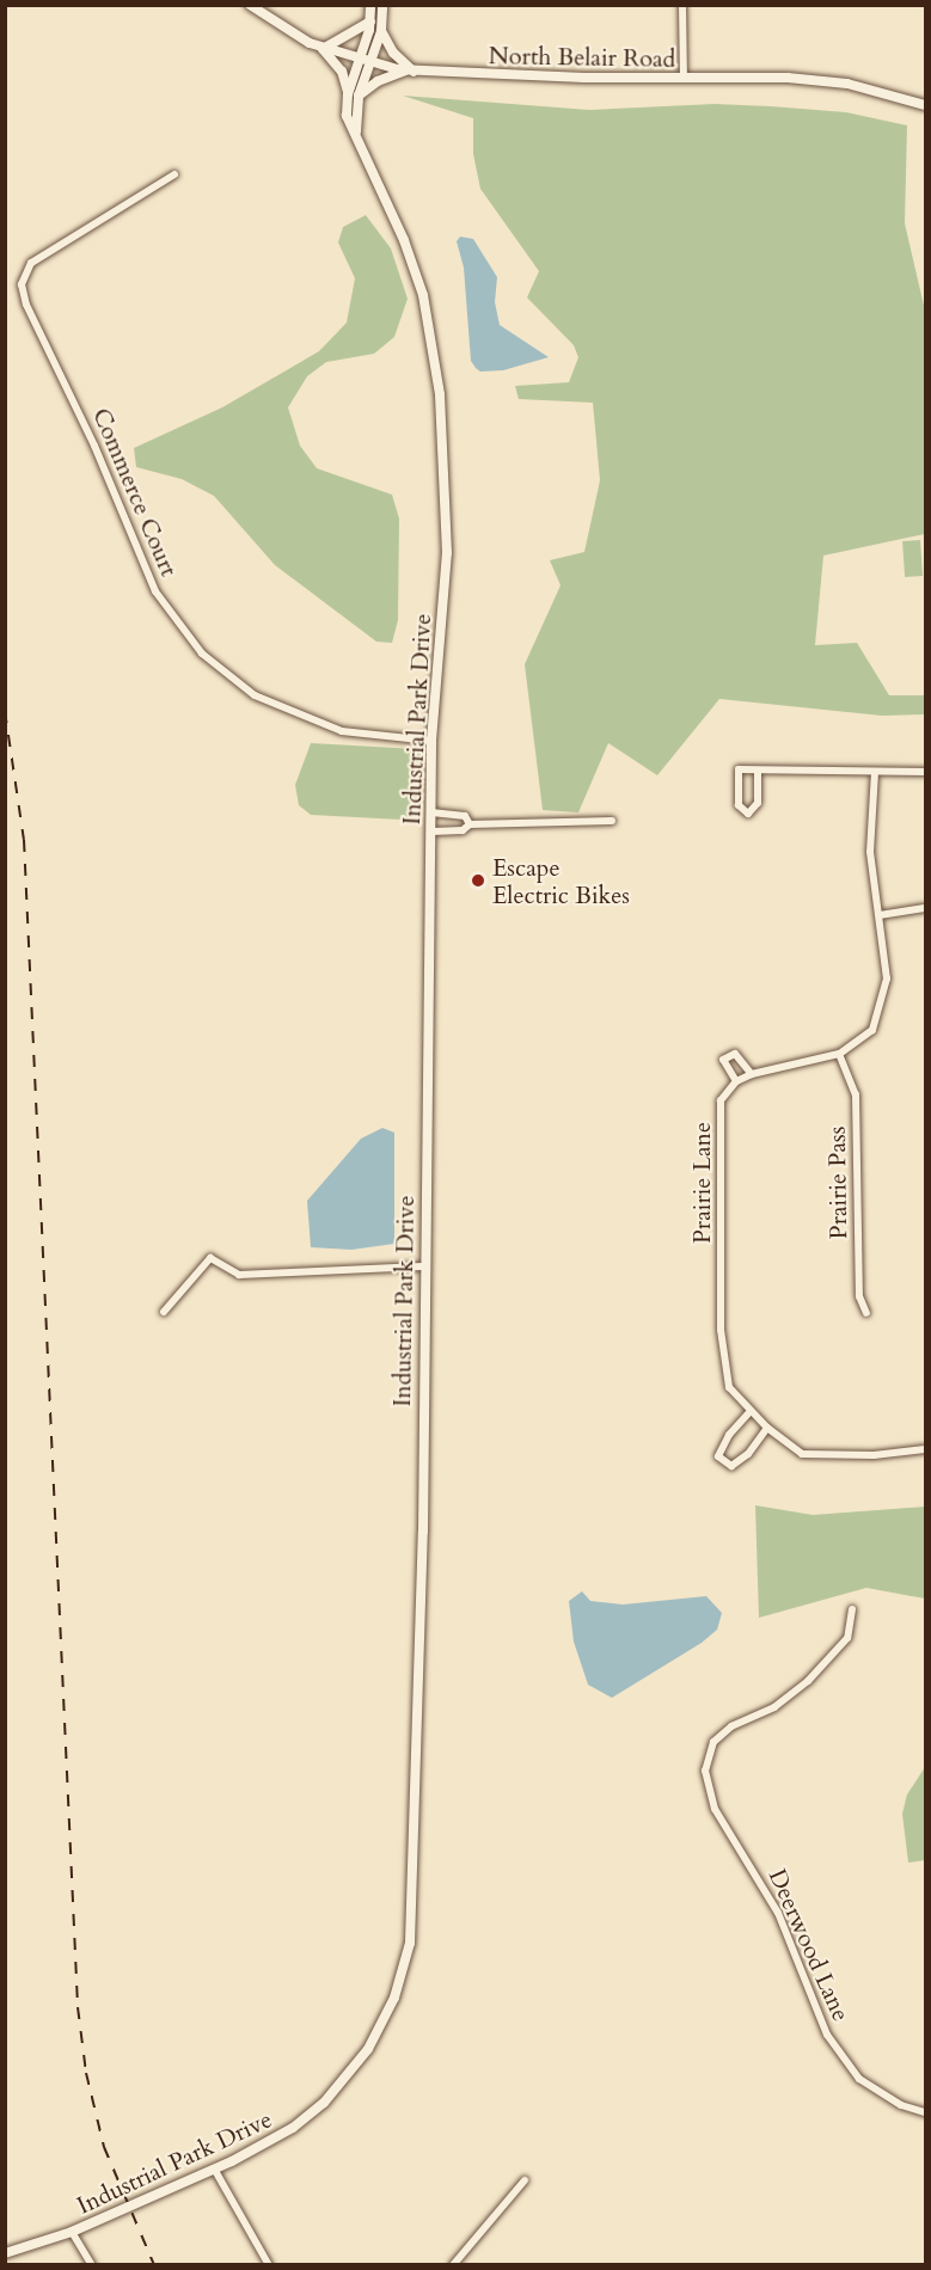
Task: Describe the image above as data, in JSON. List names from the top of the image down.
{
  "streets": {
    "street": [
      "North Belair Road",
      "Commerce Court",
      "Industrial Park Drive",
      "Prairie Lane",
      "Prairie Pass",
      "Deerwood Lane"
    ]
  },
  "crossings": [
    ["North Belair Road", "Industrial Park Drive"],
    ["Commerce Court", "Industrial Park Drive"]
  ],
  "places": ["Escape Electric Bikes"]
}
